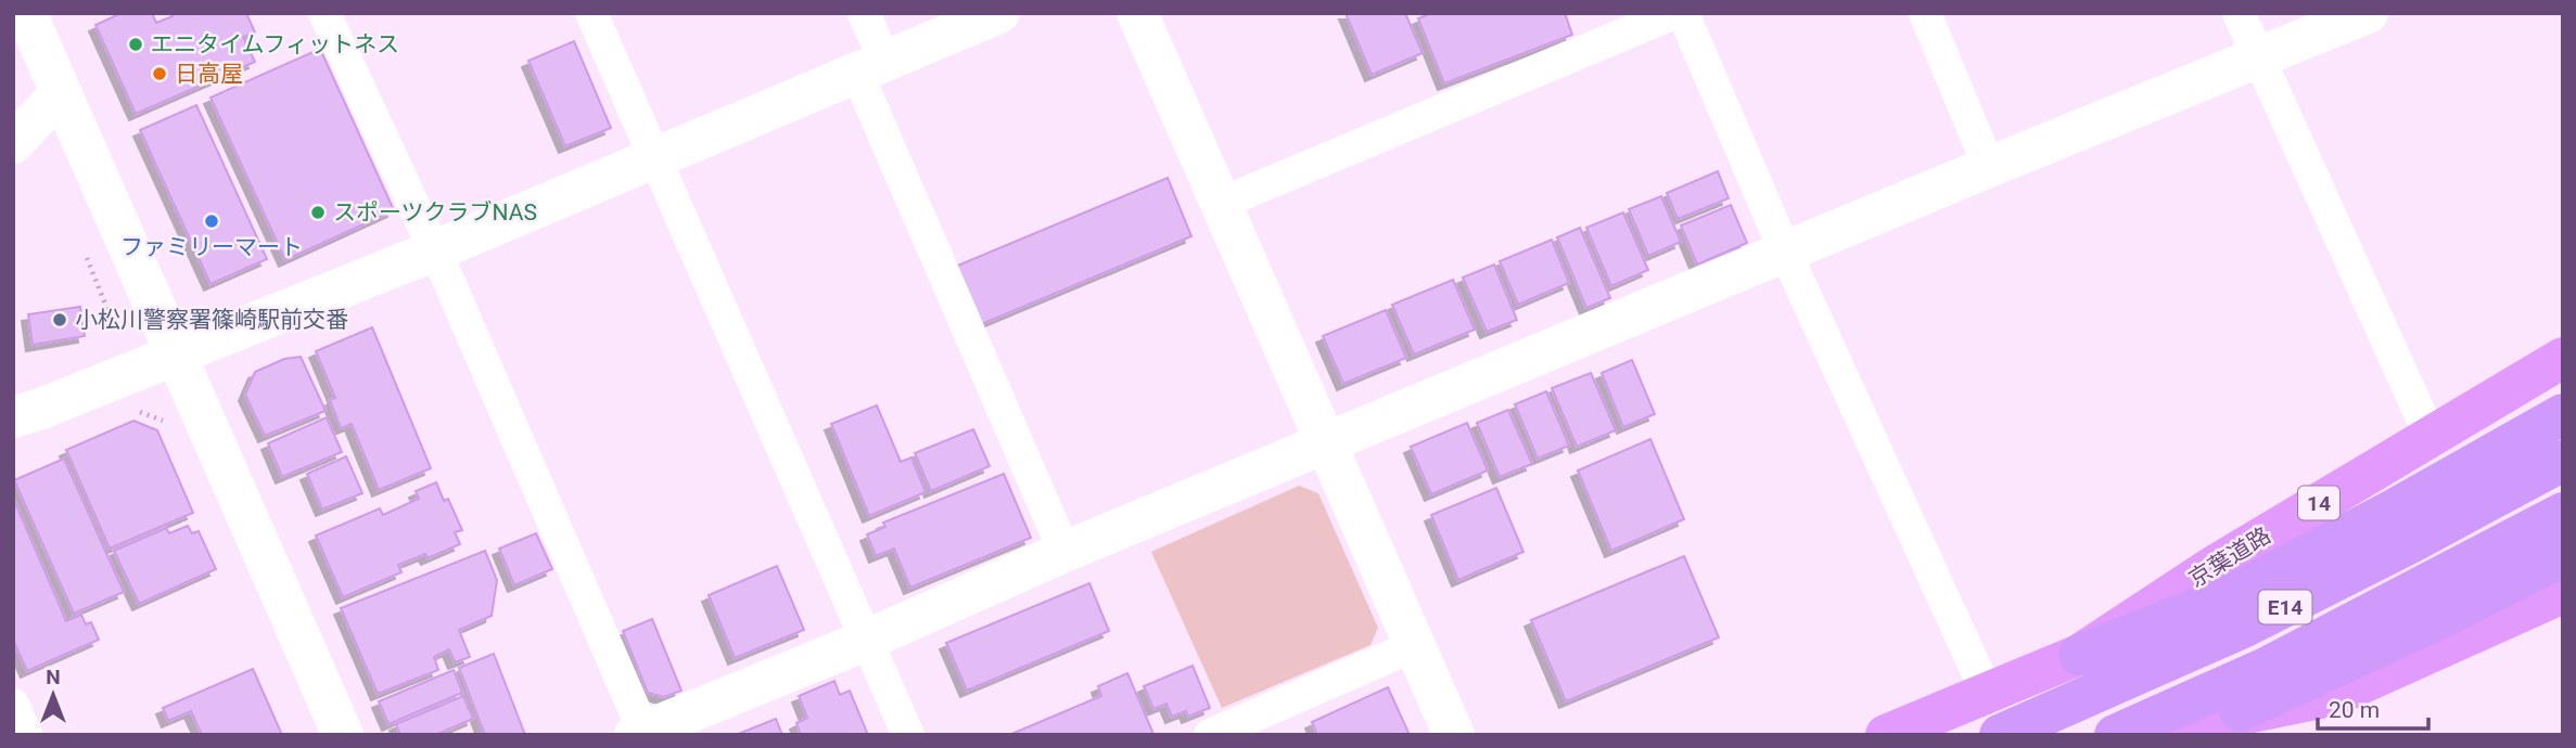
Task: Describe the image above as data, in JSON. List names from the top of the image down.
{
  "streets": {
    "highway": ["14", "京葉道路", "E14"]
  },
  "crossings": [
    ["京葉道路", "E14"]
  ],
  "places": [
    "エニタイムフィットネス",
    "日高屋",
    "スポーツクラブNAS",
    "ファミリーマート",
    "小松川警察署篠崎駅前交番"
  ],
  "scale_bar": "20 m",
  "north": "top"
}
